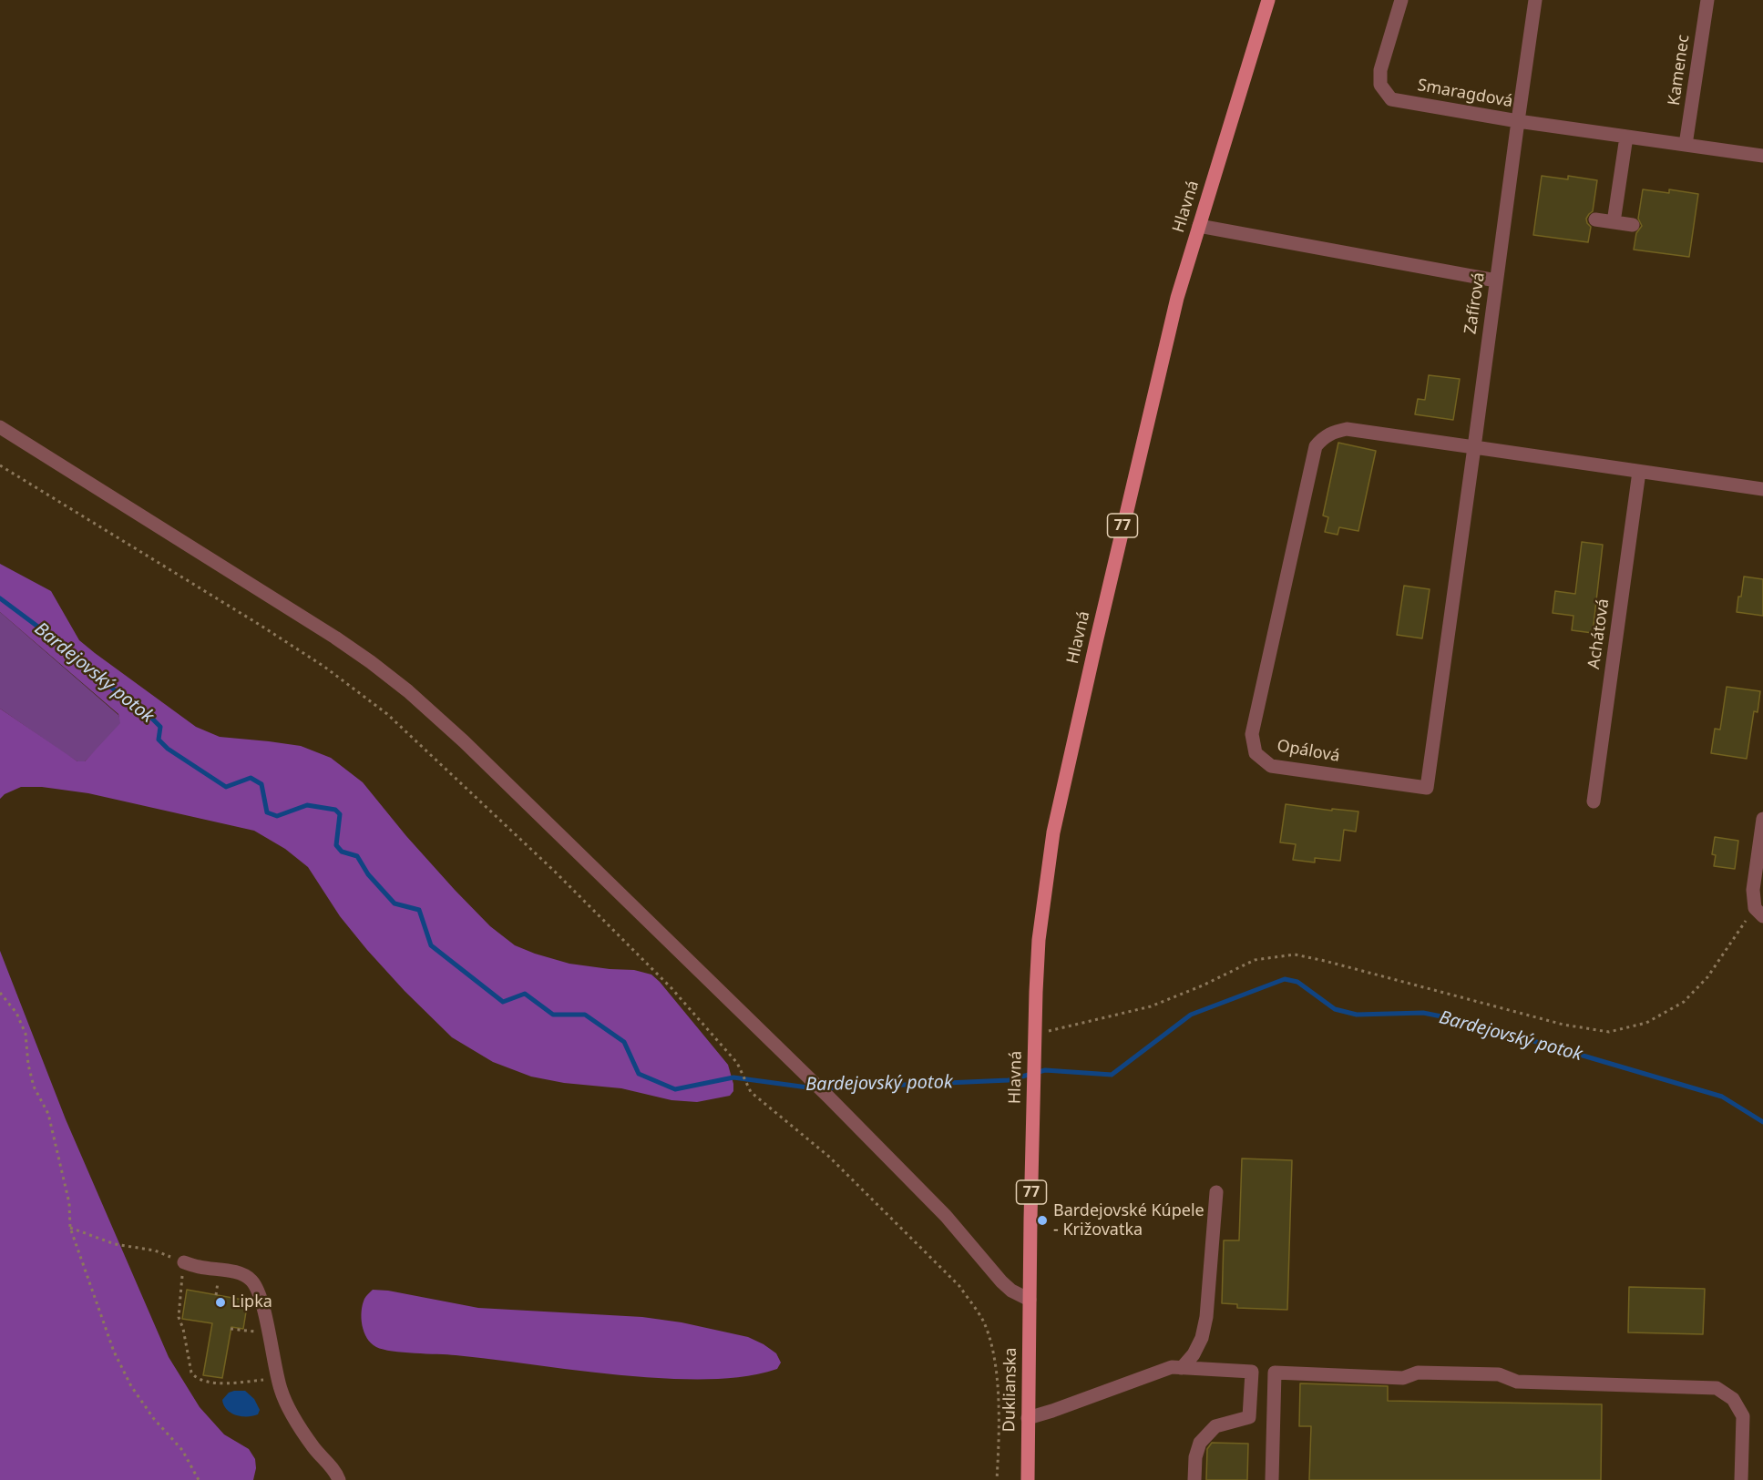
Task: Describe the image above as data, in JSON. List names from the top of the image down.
{
  "streets": {
    "main road": ["Hlavná", "77", "Duklianska"],
    "street": [
      "Kamenec",
      "Smaragdová",
      "Zafírová",
      "Achátová",
      "Opálová"
    ]
  },
  "crossings": [
    ["Smaragdová", "Zafírová"],
    ["Hlavná", "Duklianska"],
    ["Zafírová", "Opálová"]
  ],
  "water": ["Bardejovský potok"],
  "places": ["Bardejovské Kúpele - Križovatka", "Lipka"]
}
